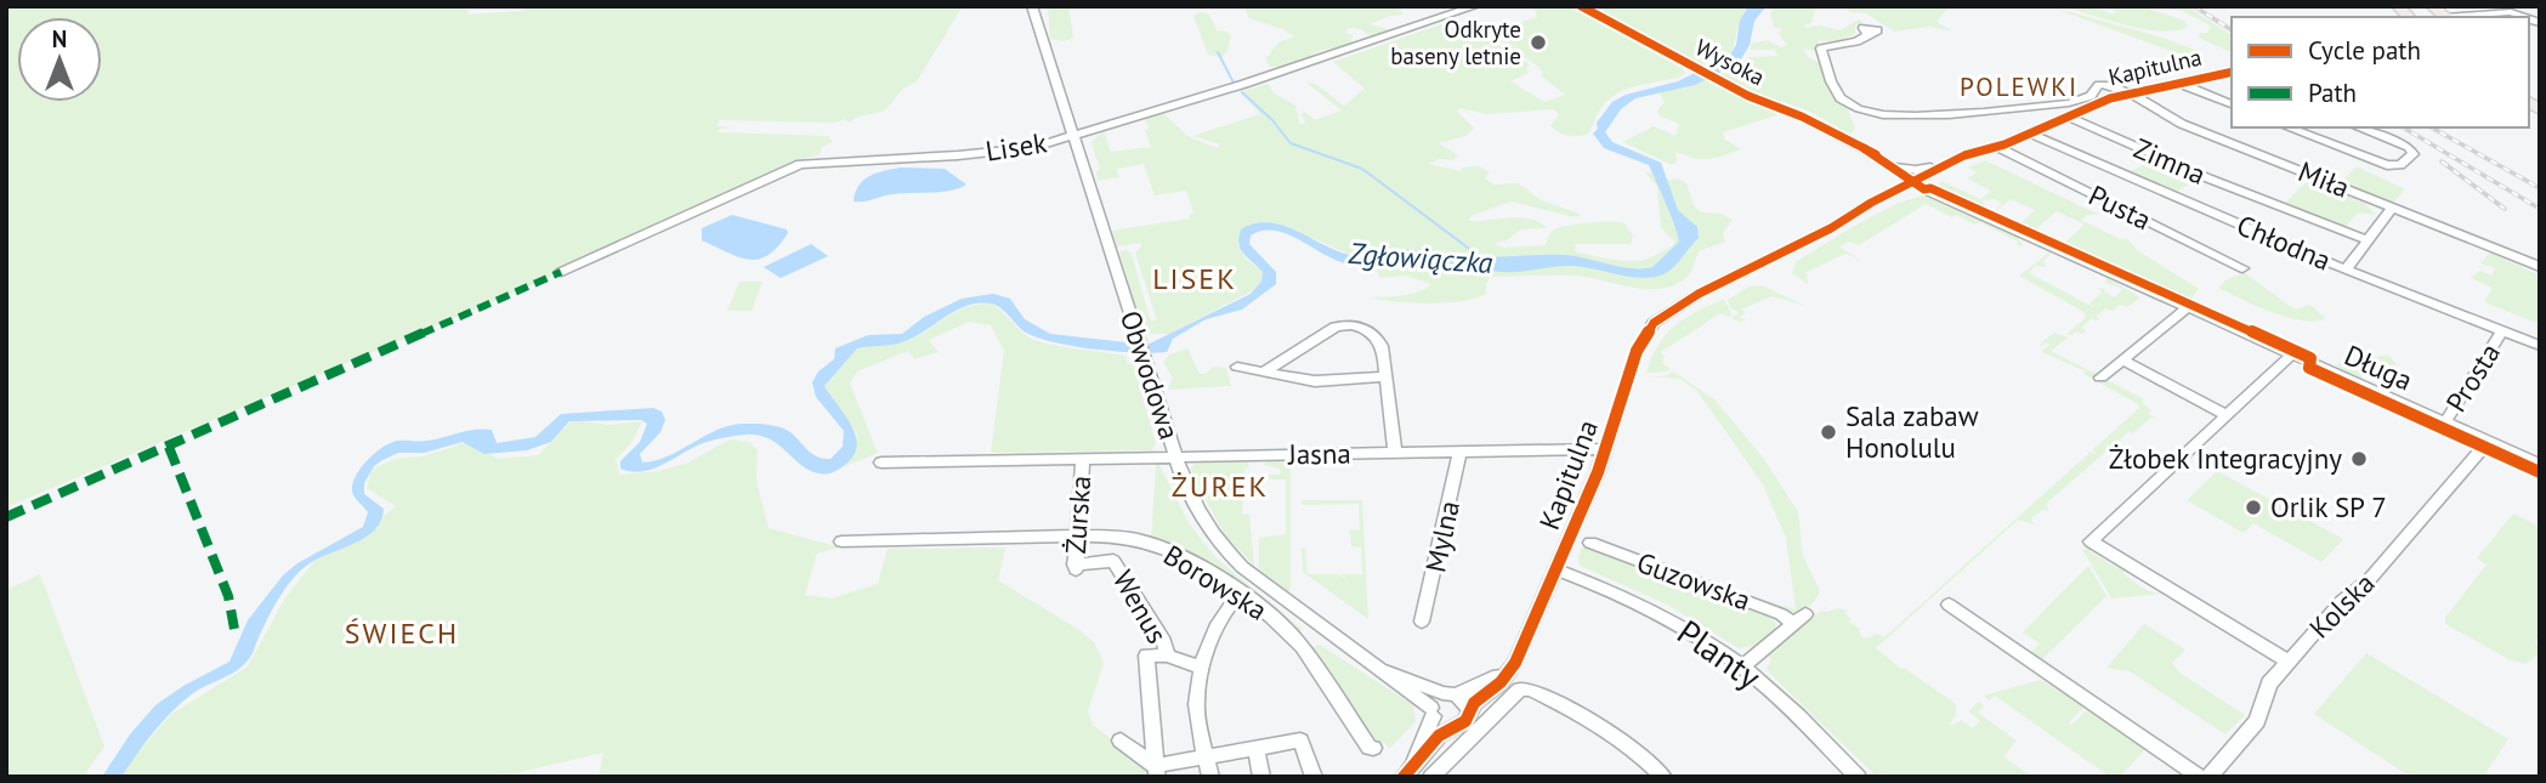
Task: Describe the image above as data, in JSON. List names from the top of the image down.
{
  "streets": {
    "street": [
      "Wysoka",
      "Kapitulna",
      "Lisek",
      "Zimna",
      "Miła",
      "Pusta",
      "Chłodna",
      "Długa",
      "Obwodowa",
      "Prosta",
      "Jasna",
      "Żurska",
      "Mylna",
      "Guzowska",
      "Borowska",
      "Kolska",
      "Wenus",
      "Planty"
    ]
  },
  "crossings": [
    ["Wysoka", "Kapitulna"],
    ["Wysoka", "Długa"],
    ["Kapitulna", "Zimna"],
    ["Kapitulna", "Miła"],
    ["Kapitulna", "Pusta"],
    ["Kapitulna", "Chłodna"],
    ["Kapitulna", "Długa"],
    ["Kapitulna", "Obwodowa"],
    ["Kapitulna", "Jasna"],
    ["Kapitulna", "Planty"],
    ["Lisek", "Obwodowa"],
    ["Chłodna", "Prosta"],
    ["Długa", "Prosta"],
    ["Długa", "Kolska"],
    ["Obwodowa", "Jasna"],
    ["Jasna", "Żurska"],
    ["Jasna", "Mylna"],
    ["Żurska", "Borowska"],
    ["Żurska", "Wenus"],
    ["Guzowska", "Planty"]
  ],
  "districts": [
    "POLEWKI",
    "LISEK",
    "ŻUREK",
    "ŚWIECH"
  ],
  "water": ["Zgłowiączka"],
  "places": [
    "Odkryte baseny letnie",
    "Sala zabaw Honolulu",
    "Żłobek Integracyjny",
    "Orlik SP 7"
  ],
  "legend": ["Cycle path", "Path"],
  "north": "top"
}
